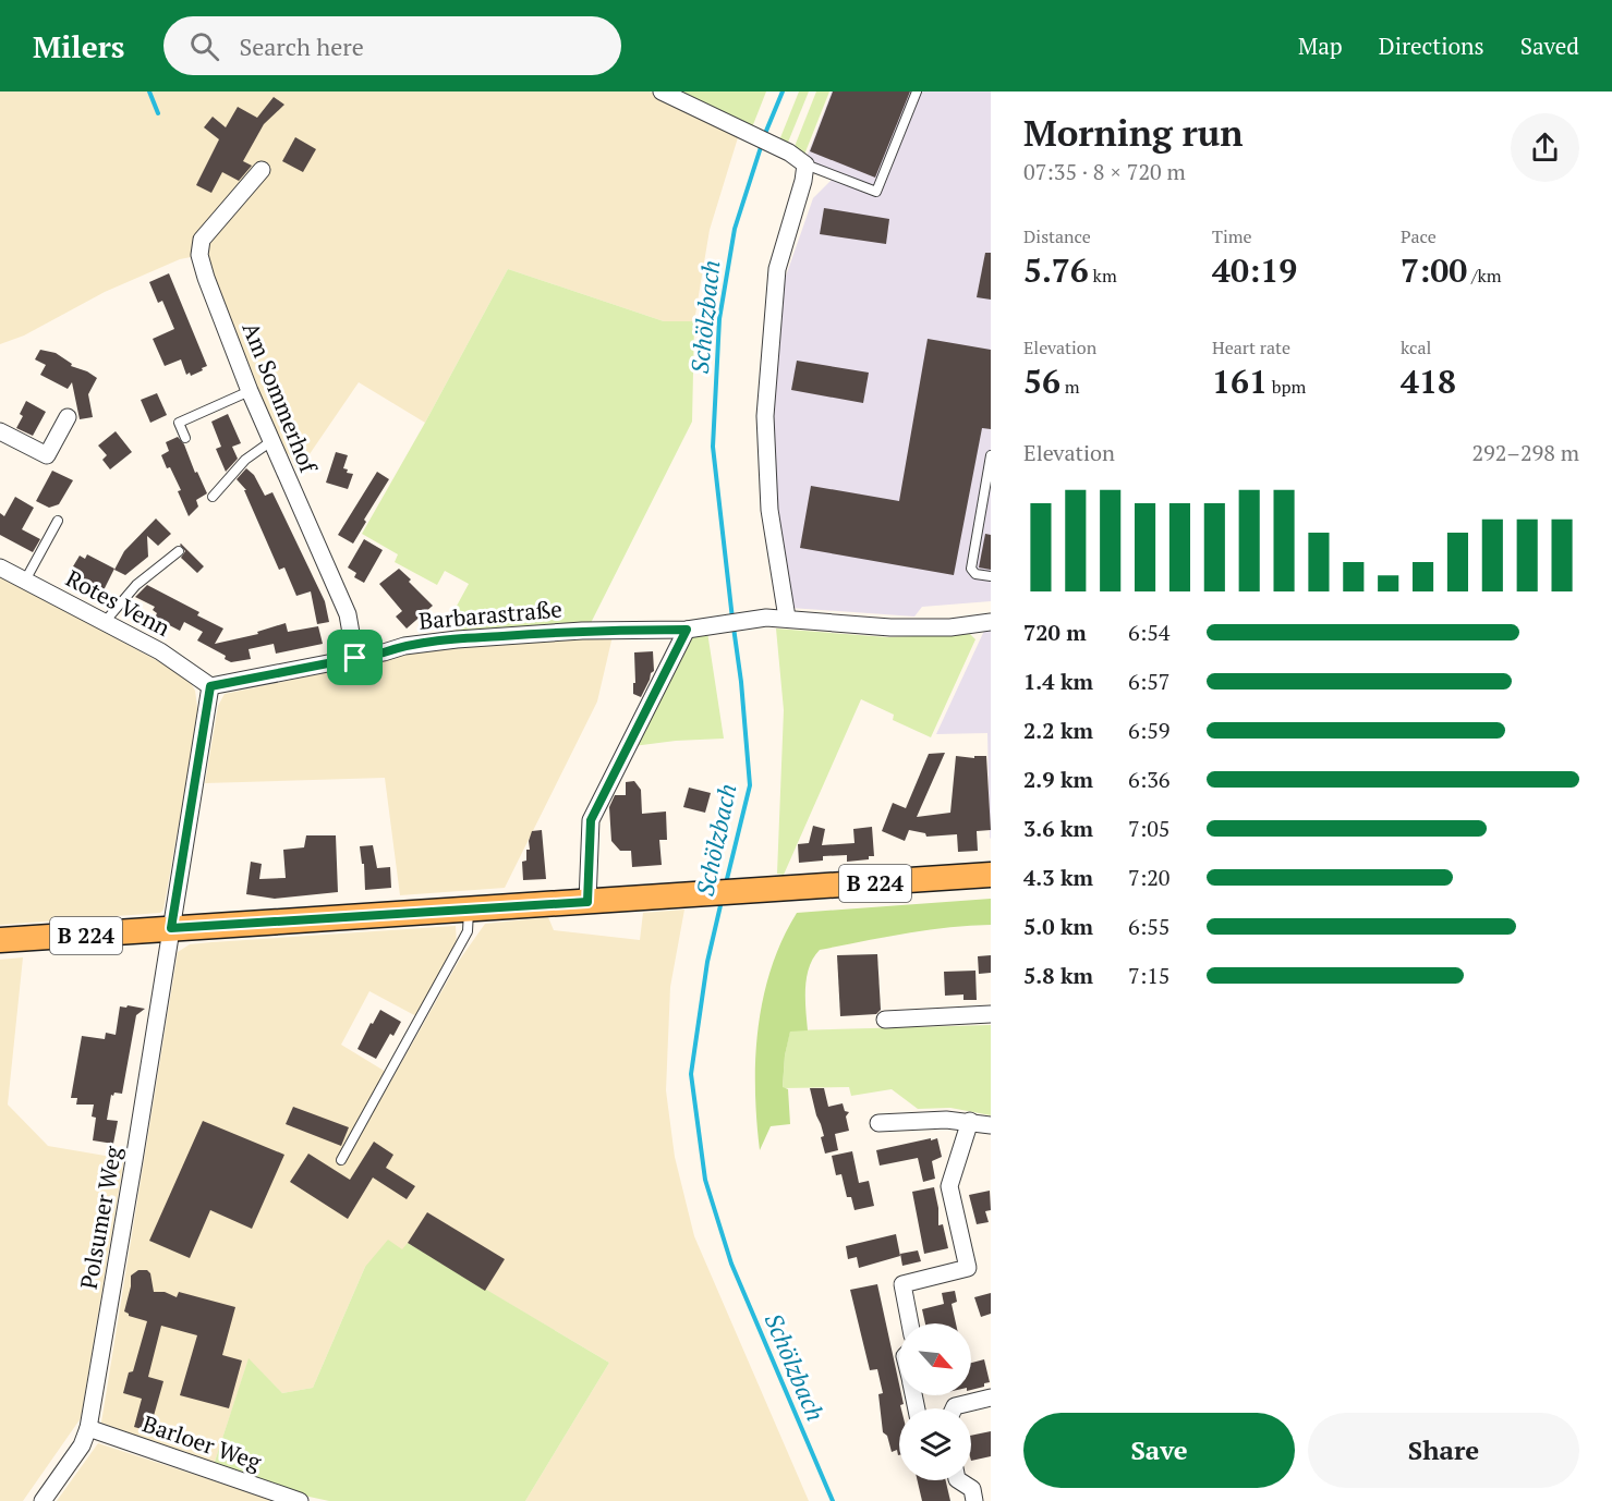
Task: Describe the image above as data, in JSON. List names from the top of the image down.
{
  "streets": {
    "main road": ["B 224"],
    "street": [
      "Am Sommerhof",
      "Rotes Venn",
      "Barbarastraße",
      "Polsumer Weg",
      "Barloer Weg"
    ]
  },
  "crossings": [
    ["Am Sommerhof", "Barbarastraße"],
    ["Rotes Venn", "Barbarastraße"],
    ["B 224", "Polsumer Weg"],
    ["Polsumer Weg", "Barloer Weg"]
  ],
  "water": ["Schölzbach"],
  "north": "bottom right",
  "page": {
    "header": "Milers",
    "search": "Search here",
    "nav": ["Map", "Directions", "Saved"],
    "heading": ["Morning run", "07:35 · 8 × 720 m"],
    "stats": [
      ["Distance", "5.76 km"],
      ["Time", "40:19"],
      ["Pace", "7:00 /km"],
      ["Elevation", "56 m"],
      ["Heart rate", "161 bpm"],
      ["kcal", "418"]
    ],
    "chart": ["Elevation", "292–298 m"],
    "list": [
      {
        "name": "720 m",
        "note": "6:54"
      },
      {
        "name": "1.4 km",
        "note": "6:57"
      },
      {
        "name": "2.2 km",
        "note": "6:59"
      },
      {
        "name": "2.9 km",
        "note": "6:36"
      },
      {
        "name": "3.6 km",
        "note": "7:05"
      },
      {
        "name": "4.3 km",
        "note": "7:20"
      },
      {
        "name": "5.0 km",
        "note": "6:55"
      },
      {
        "name": "5.8 km",
        "note": "7:15"
      }
    ],
    "buttons": ["Save", "Share"]
  }
}
